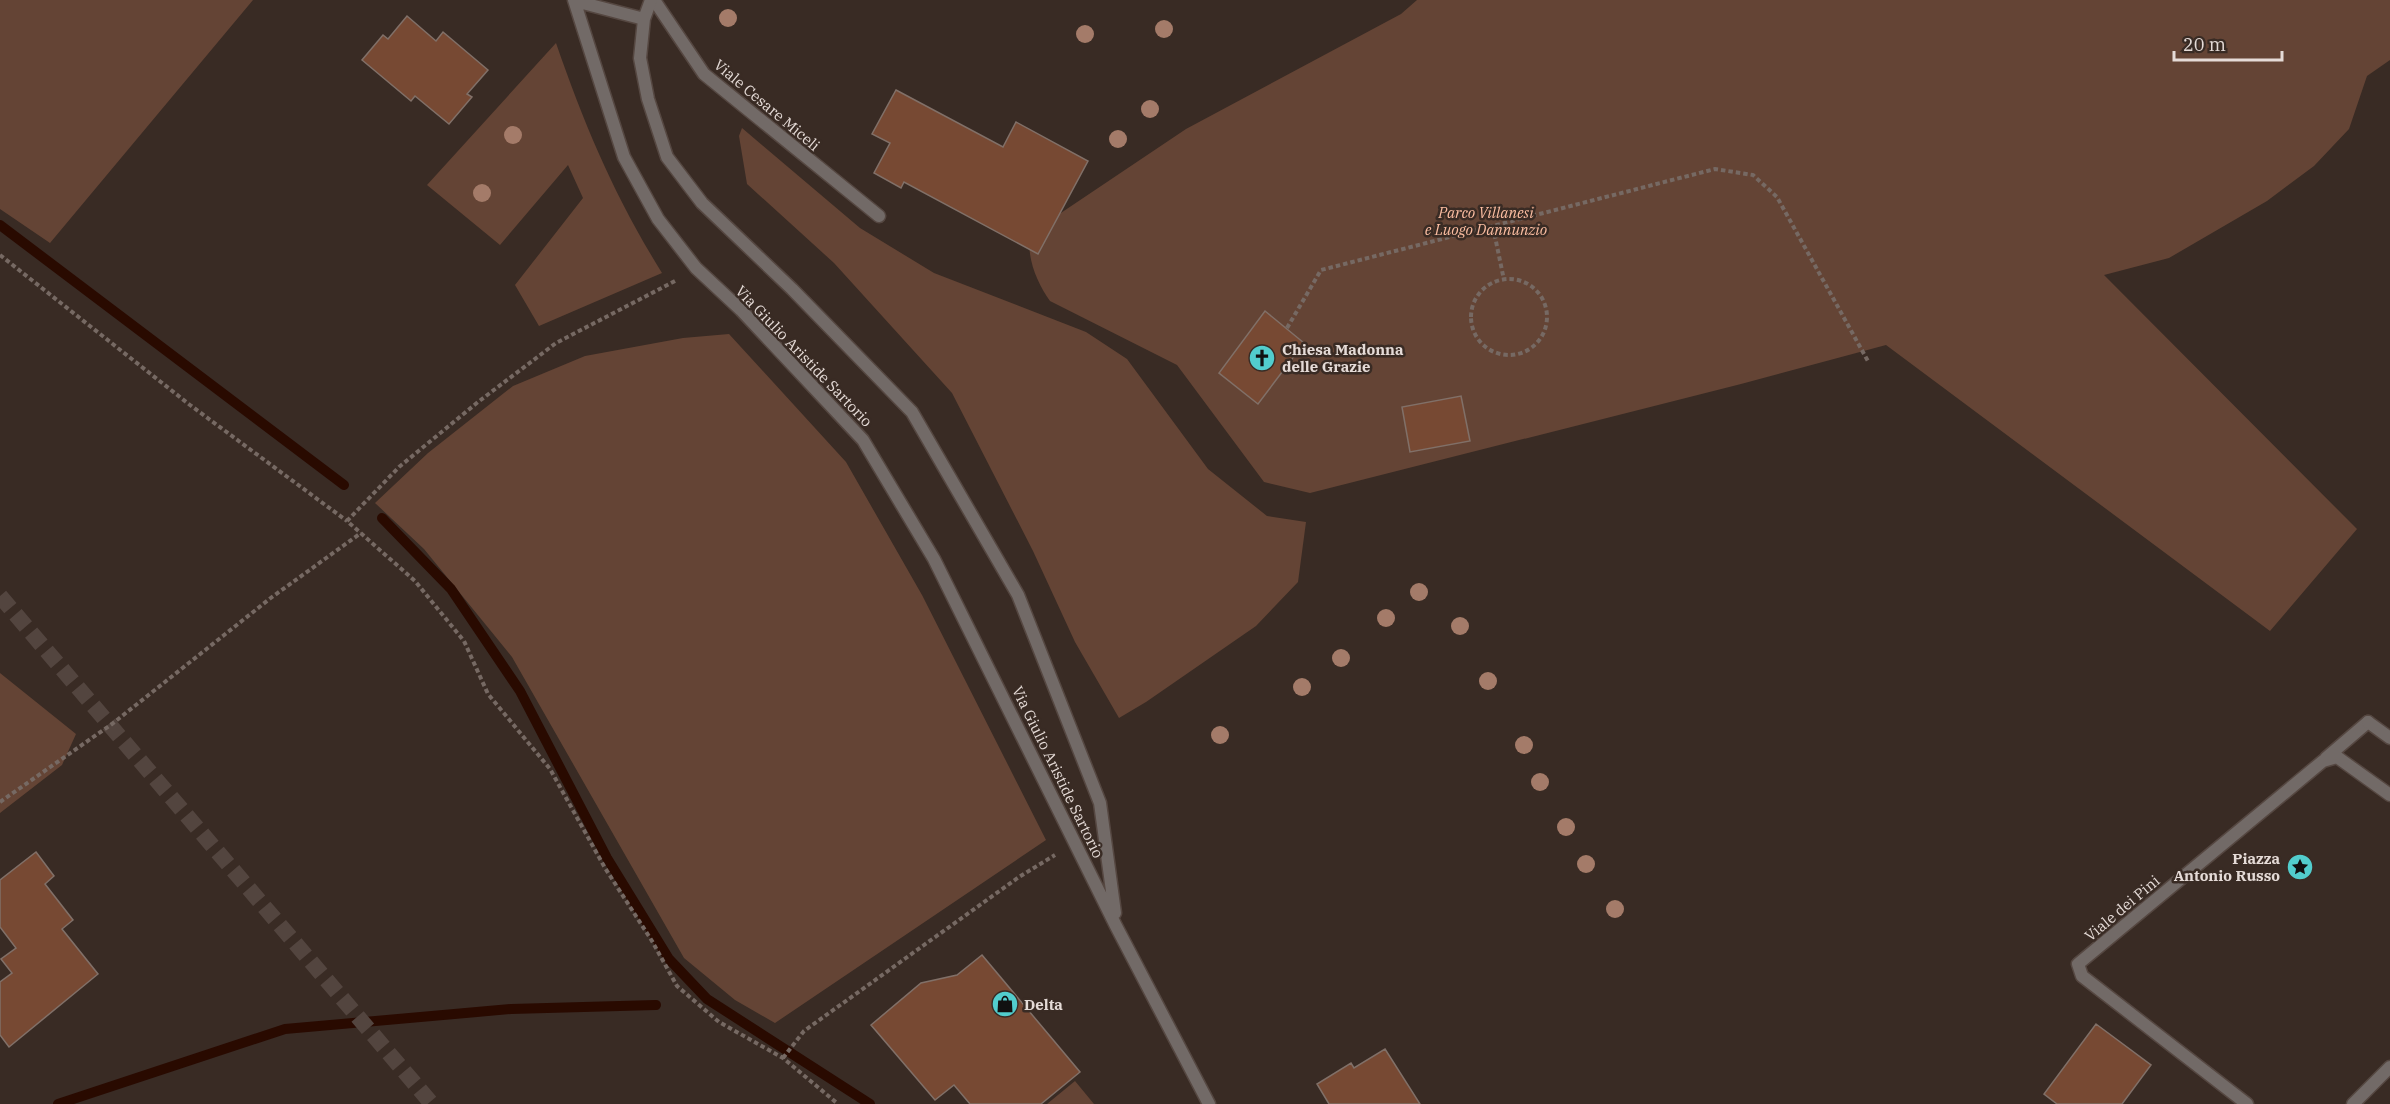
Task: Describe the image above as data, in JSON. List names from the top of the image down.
{
  "streets": {
    "street": ["Viale Cesare Miceli", "Via Giulio Aristide Sartorio", "Viale dei Pini"]
  },
  "crossings": [
    ["Viale Cesare Miceli", "Via Giulio Aristide Sartorio"]
  ],
  "parks": ["Parco Villanesi e Luogo Dannunzio"],
  "places": {
    "church": ["Chiesa Madonna delle Grazie"],
    "place": ["Piazza Antonio Russo"],
    "shop": ["Delta"]
  },
  "scale_bar": "20 m"
}
